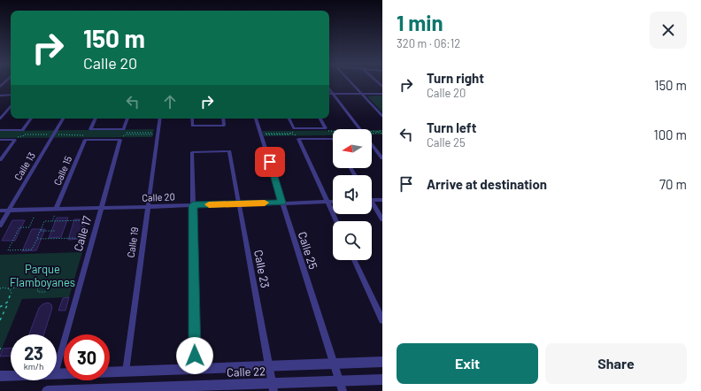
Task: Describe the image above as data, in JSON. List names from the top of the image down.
{
  "streets": {
    "street": [
      "Calle 13",
      "Calle 15",
      "Calle 20",
      "Calle 17",
      "Calle 19",
      "Calle 25",
      "Calle 23",
      "Calle 22"
    ]
  },
  "crossings": [
    ["Calle 13", "Calle 20"],
    ["Calle 15", "Calle 20"],
    ["Calle 15", "Calle 17"],
    ["Calle 20", "Calle 17"],
    ["Calle 20", "Calle 19"],
    ["Calle 20", "Calle 25"],
    ["Calle 20", "Calle 23"],
    ["Calle 19", "Calle 22"],
    ["Calle 25", "Calle 22"],
    ["Calle 23", "Calle 22"]
  ],
  "parks": ["Parque Flamboyanes"],
  "north": "left",
  "page": {
    "heading": ["1 min", "320 m · 06:12"],
    "turn": ["150 m", "Calle 20"],
    "list": [
      {
        "name": "Turn right",
        "note": "Calle 20",
        "value": "150 m"
      },
      {
        "name": "Turn left",
        "note": "Calle 25",
        "value": "100 m"
      },
      {
        "name": "Arrive at destination",
        "value": "70 m"
      }
    ],
    "speed": "23 km/h",
    "limit": "30",
    "buttons": ["Exit", "Share"]
  }
}
